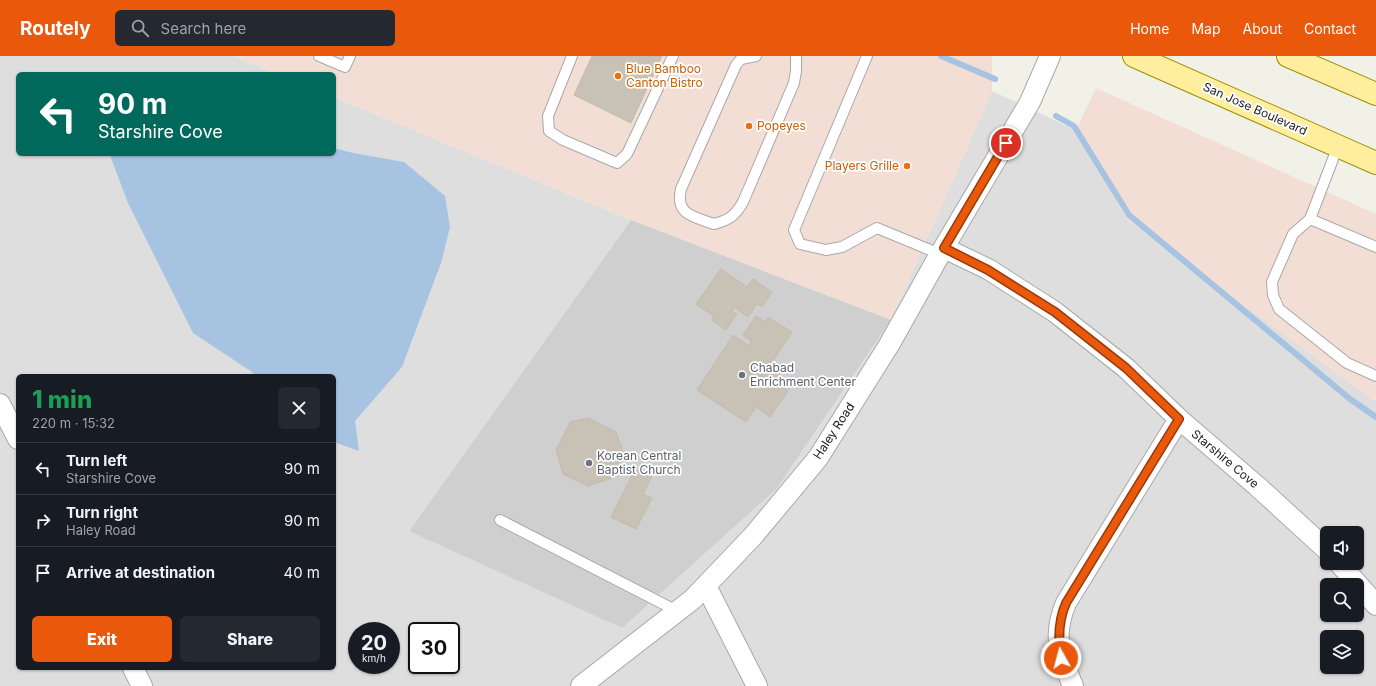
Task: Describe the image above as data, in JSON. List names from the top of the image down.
{
  "streets": {
    "main road": ["San Jose Boulevard"],
    "street": ["Haley Road", "Starshire Cove"]
  },
  "crossings": [
    ["Haley Road", "Starshire Cove"]
  ],
  "places": [
    "Blue Bamboo Canton Bistro",
    "Popeyes",
    "Players Grille",
    "Chabad Enrichment Center",
    "Korean Central Baptist Church"
  ],
  "page": {
    "header": "Routely",
    "search": "Search here",
    "nav": [
      "Home",
      "Map",
      "About",
      "Contact"
    ],
    "turn": ["90 m", "Starshire Cove"],
    "heading": ["1 min", "220 m · 15:32"],
    "list": [
      {
        "name": "Turn left",
        "note": "Starshire Cove",
        "value": "90 m"
      },
      {
        "name": "Turn right",
        "note": "Haley Road",
        "value": "90 m"
      },
      {
        "name": "Arrive at destination",
        "value": "40 m"
      }
    ],
    "buttons": ["Exit", "Share"],
    "speed": "20 km/h",
    "limit": "30"
  }
}
